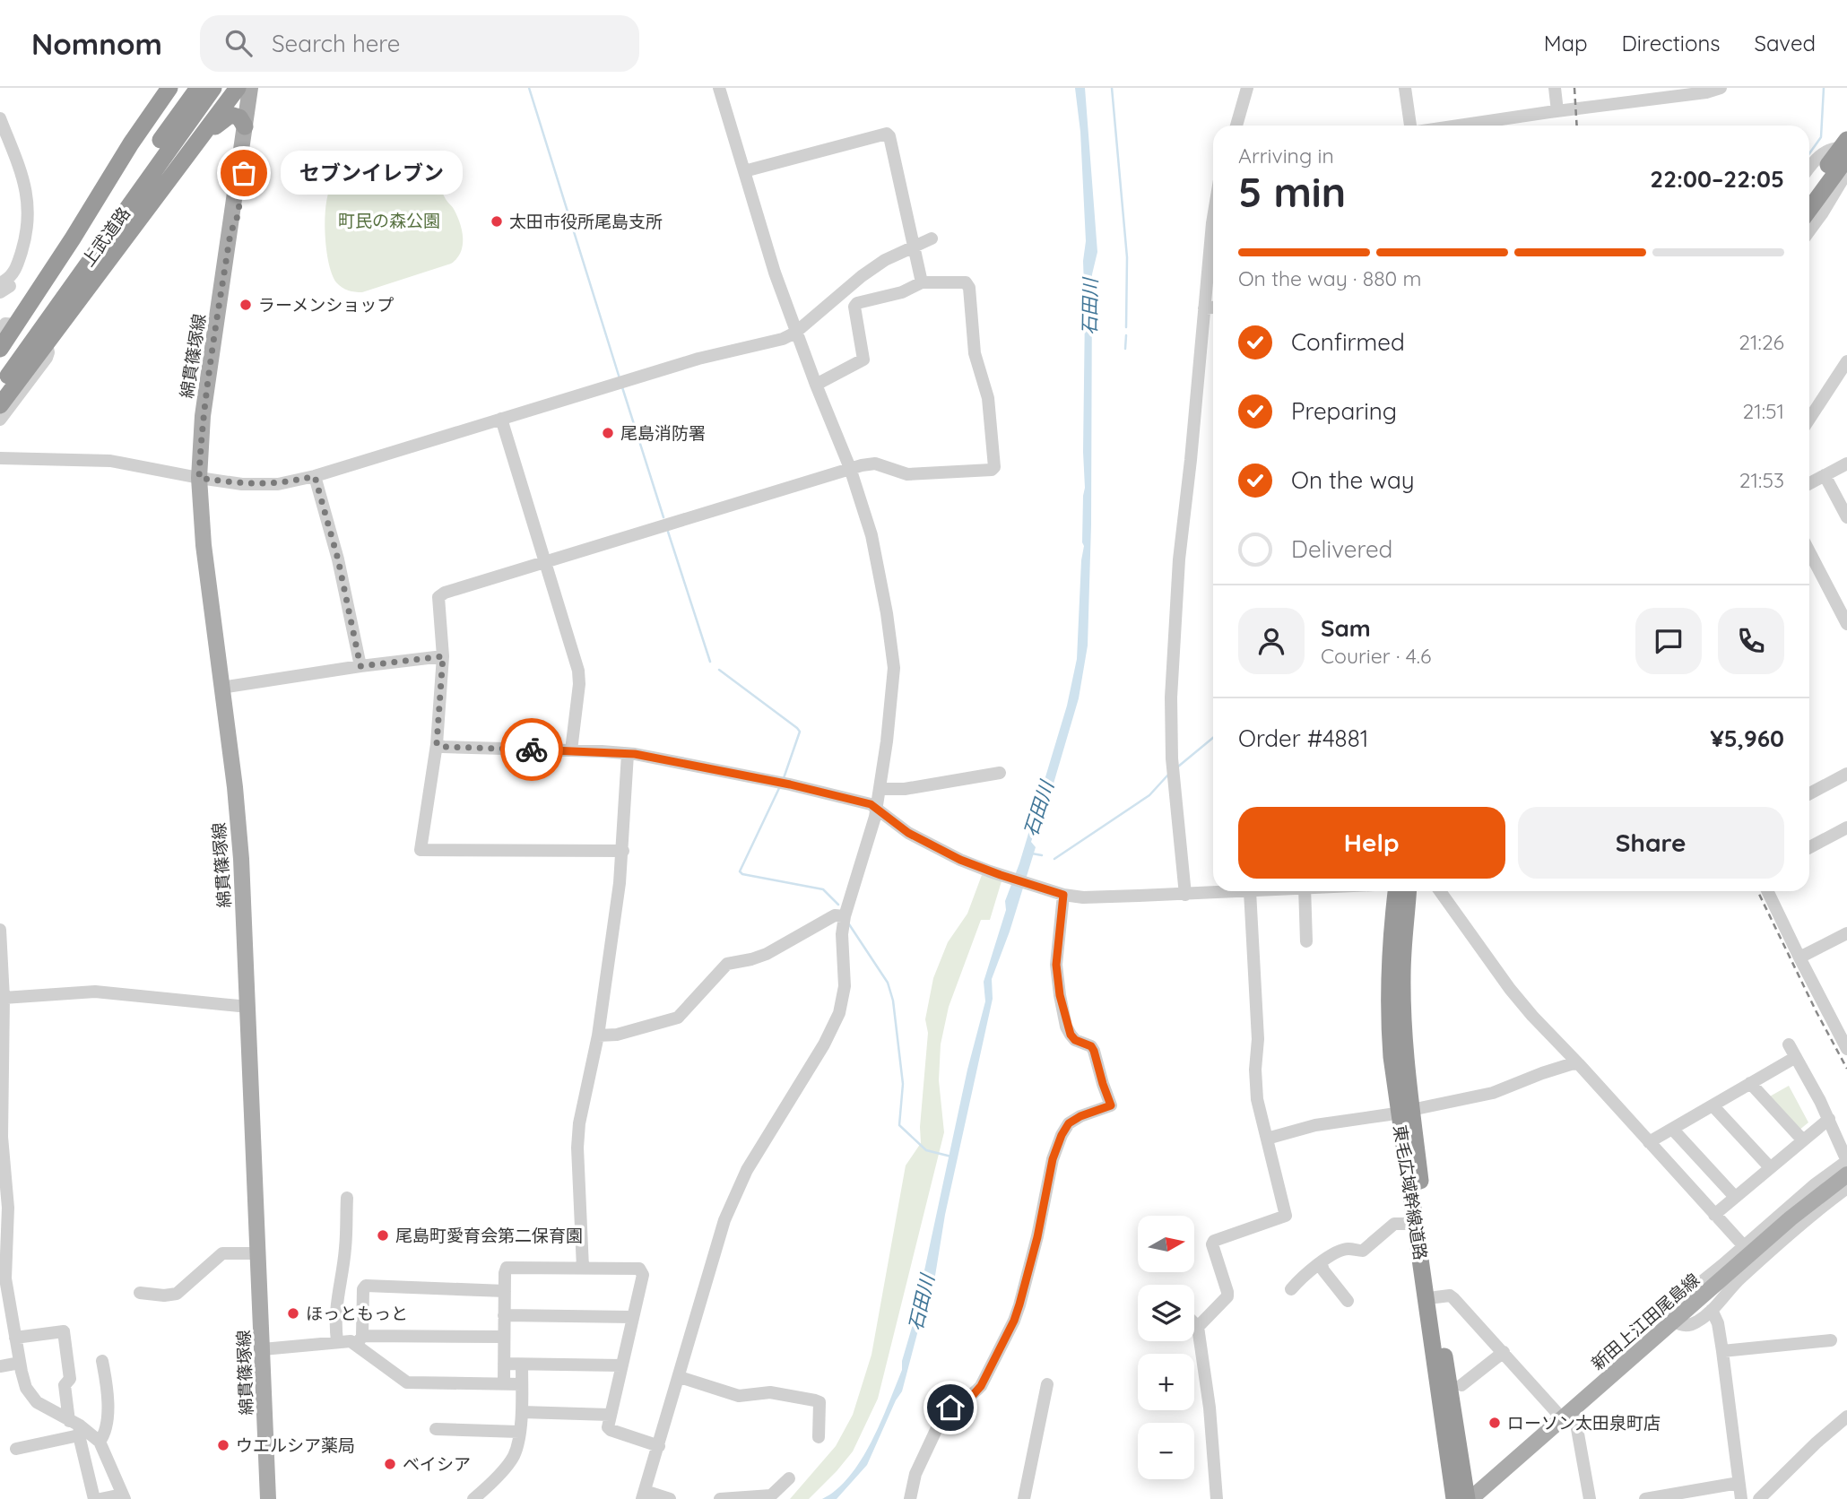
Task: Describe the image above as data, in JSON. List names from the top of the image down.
{
  "streets": {
    "highway": ["上武道路", "東毛広域幹線道路"],
    "main road": ["綿貫篠塚線", "新田上江田尾島線"]
  },
  "crossings": [
    ["東毛広域幹線道路", "新田上江田尾島線"]
  ],
  "water": ["石田川"],
  "parks": ["町民の森公園"],
  "places": [
    "セブンイレブン",
    "太田市役所尾島支所",
    "ラーメンショップ",
    "尾島消防署",
    "尾島町愛育会第二保育園",
    "ほっともっと",
    "ローソン太田泉町店",
    "ウエルシア薬局",
    "ベイシア"
  ],
  "north": "right",
  "page": {
    "header": "Nomnom",
    "search": "Search here",
    "nav": ["Map", "Directions", "Saved"],
    "heading": ["5 min", "Arriving in", "22:00–22:05"],
    "panel": [
      "Sam",
      "Courier · 4.6",
      "Order #4881",
      "¥5,960"
    ],
    "bubble": "セブンイレブン",
    "bar": "On the way · 880 m",
    "list": [
      ["Confirmed", "21:26"],
      ["Preparing", "21:51"],
      ["On the way", "21:53"],
      "Delivered"
    ],
    "buttons": ["Help", "Share"],
    "map_buttons": ["+", "−"]
  }
}
